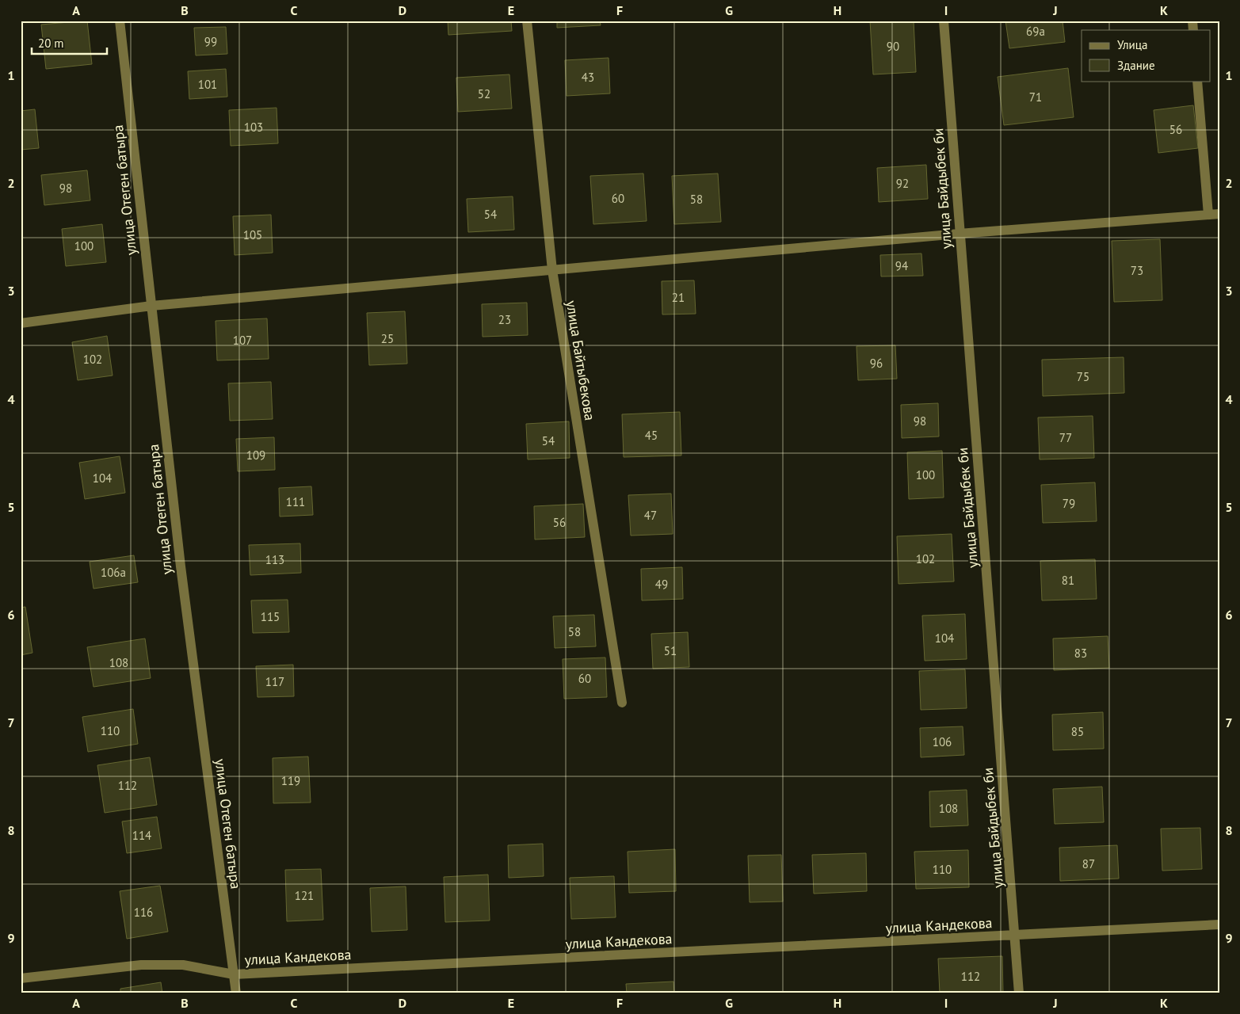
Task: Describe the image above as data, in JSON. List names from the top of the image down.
{
  "streets": {
    "street": [
      "улица Байдыбек би",
      "улица Отеген батыра",
      "улица Байтыбекова",
      "улица Кандекова"
    ]
  },
  "crossings": [
    ["улица Байдыбек би", "улица Кандекова"],
    ["улица Отеген батыра", "улица Кандекова"]
  ],
  "house_numbers": [
    "69а",
    "99",
    "90",
    "43",
    "101",
    "52",
    "71",
    "103",
    "56",
    "92",
    "98",
    "60",
    "58",
    "54",
    "105",
    "100",
    "94",
    "73",
    "21",
    "23",
    "25",
    "107",
    "102",
    "96",
    "75",
    "98",
    "45",
    "77",
    "54",
    "109",
    "100",
    "104",
    "111",
    "79",
    "47",
    "56",
    "102",
    "113",
    "106а",
    "81",
    "49",
    "115",
    "58",
    "104",
    "51",
    "83",
    "108",
    "60",
    "117",
    "110",
    "85",
    "106",
    "119",
    "112",
    "108",
    "114",
    "87",
    "110",
    "121",
    "116",
    "112"
  ],
  "legend": ["Улица", "Здание"],
  "scale_bar": "20 m",
  "grid": {
    "columns": [
      "A",
      "B",
      "C",
      "D",
      "E",
      "F",
      "G",
      "H",
      "I",
      "J",
      "K"
    ],
    "rows": [
      "1",
      "2",
      "3",
      "4",
      "5",
      "6",
      "7",
      "8",
      "9"
    ]
  }
}
